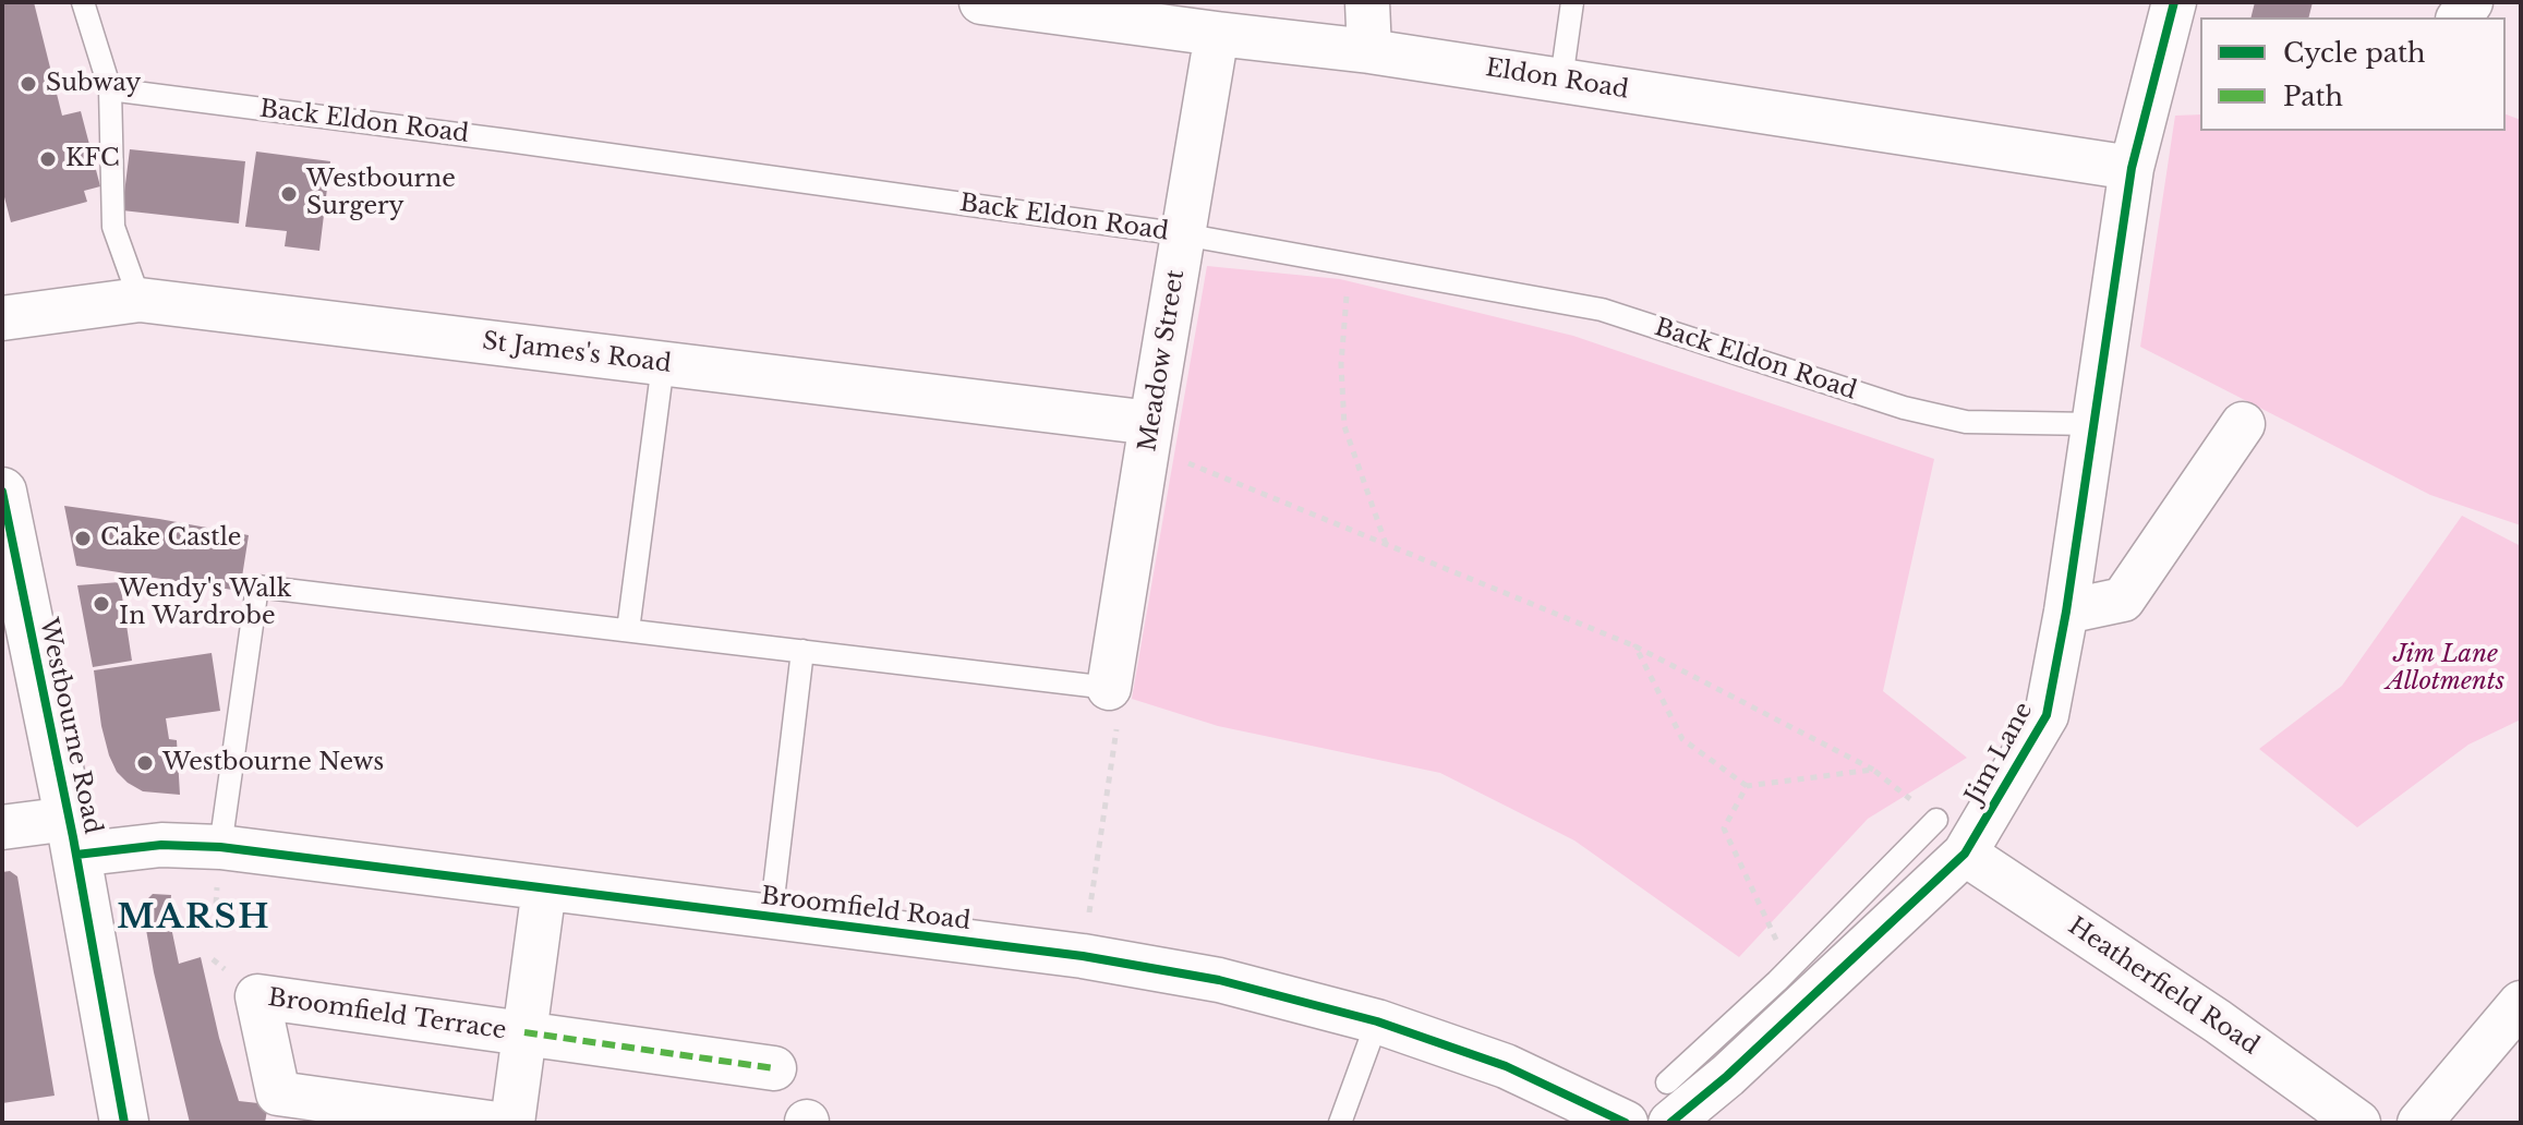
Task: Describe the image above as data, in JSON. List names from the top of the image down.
{
  "streets": {
    "highway": ["Westbourne Road"],
    "street": [
      "Eldon Road",
      "St James's Road",
      "Meadow Street",
      "Jim Lane",
      "Broomfield Road",
      "Heatherfield Road",
      "Broomfield Terrace"
    ],
    "lane": ["Back Eldon Road"]
  },
  "crossings": [
    ["Eldon Road", "Meadow Street"],
    ["Eldon Road", "Jim Lane"],
    ["Back Eldon Road", "Meadow Street"],
    ["Back Eldon Road", "Jim Lane"],
    ["St James's Road", "Meadow Street"],
    ["Westbourne Road", "Broomfield Road"],
    ["Jim Lane", "Heatherfield Road"]
  ],
  "districts": ["MARSH"],
  "parks": ["Jim Lane Allotments"],
  "places": [
    "Subway",
    "KFC",
    "Westbourne Surgery",
    "Cake Castle",
    "Wendy's Walk In Wardrobe",
    "Westbourne News"
  ],
  "legend": ["Cycle path", "Path"]
}
